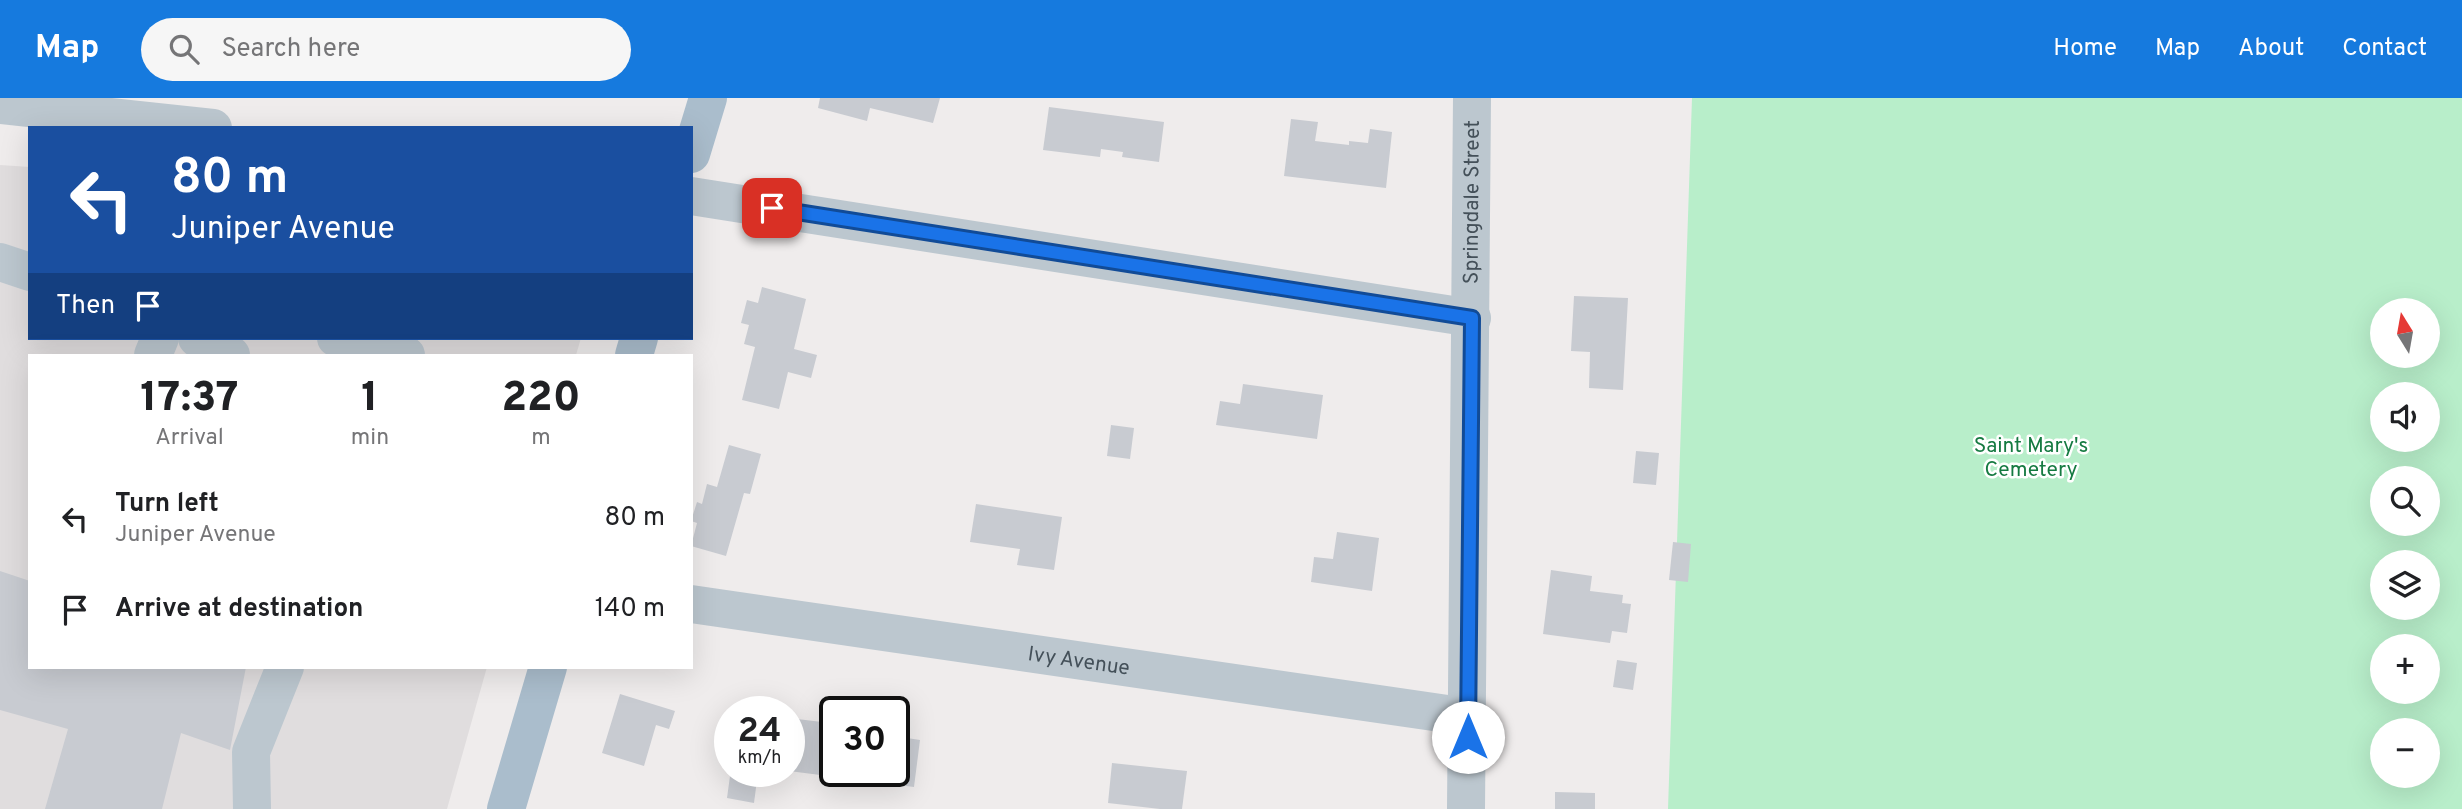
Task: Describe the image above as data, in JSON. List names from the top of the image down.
{
  "streets": {
    "street": ["Springdale Street", "Ivy Avenue"]
  },
  "crossings": [
    ["Springdale Street", "Ivy Avenue"]
  ],
  "parks": ["Saint Mary's Cemetery"],
  "north": "top",
  "page": {
    "header": "Map",
    "search": "Search here",
    "nav": [
      "Home",
      "Map",
      "About",
      "Contact"
    ],
    "turn": ["80 m", "Juniper Avenue"],
    "then": "Then",
    "map_buttons": ["+", "−"],
    "eta": [
      "17:37",
      "Arrival",
      "1",
      "min",
      "220",
      "m"
    ],
    "list": [
      {
        "name": "Turn left",
        "note": "Juniper Avenue",
        "value": "80 m"
      },
      {
        "name": "Arrive at destination",
        "value": "140 m"
      }
    ],
    "speed": "24 km/h",
    "limit": "30"
  }
}
